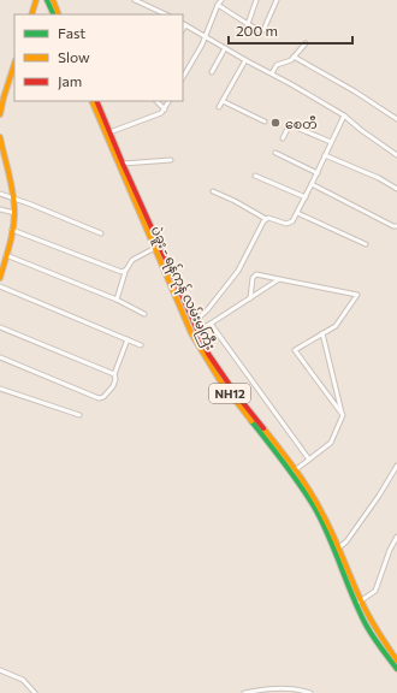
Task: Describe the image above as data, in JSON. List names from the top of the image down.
{
  "streets": {
    "main road": ["ပဲခူး - ရန်ကုန် လမ်းမကြီး", "NH12"]
  },
  "places": ["စေတီ"],
  "legend": ["Fast", "Slow", "Jam"],
  "scale_bar": "200 m"
}
